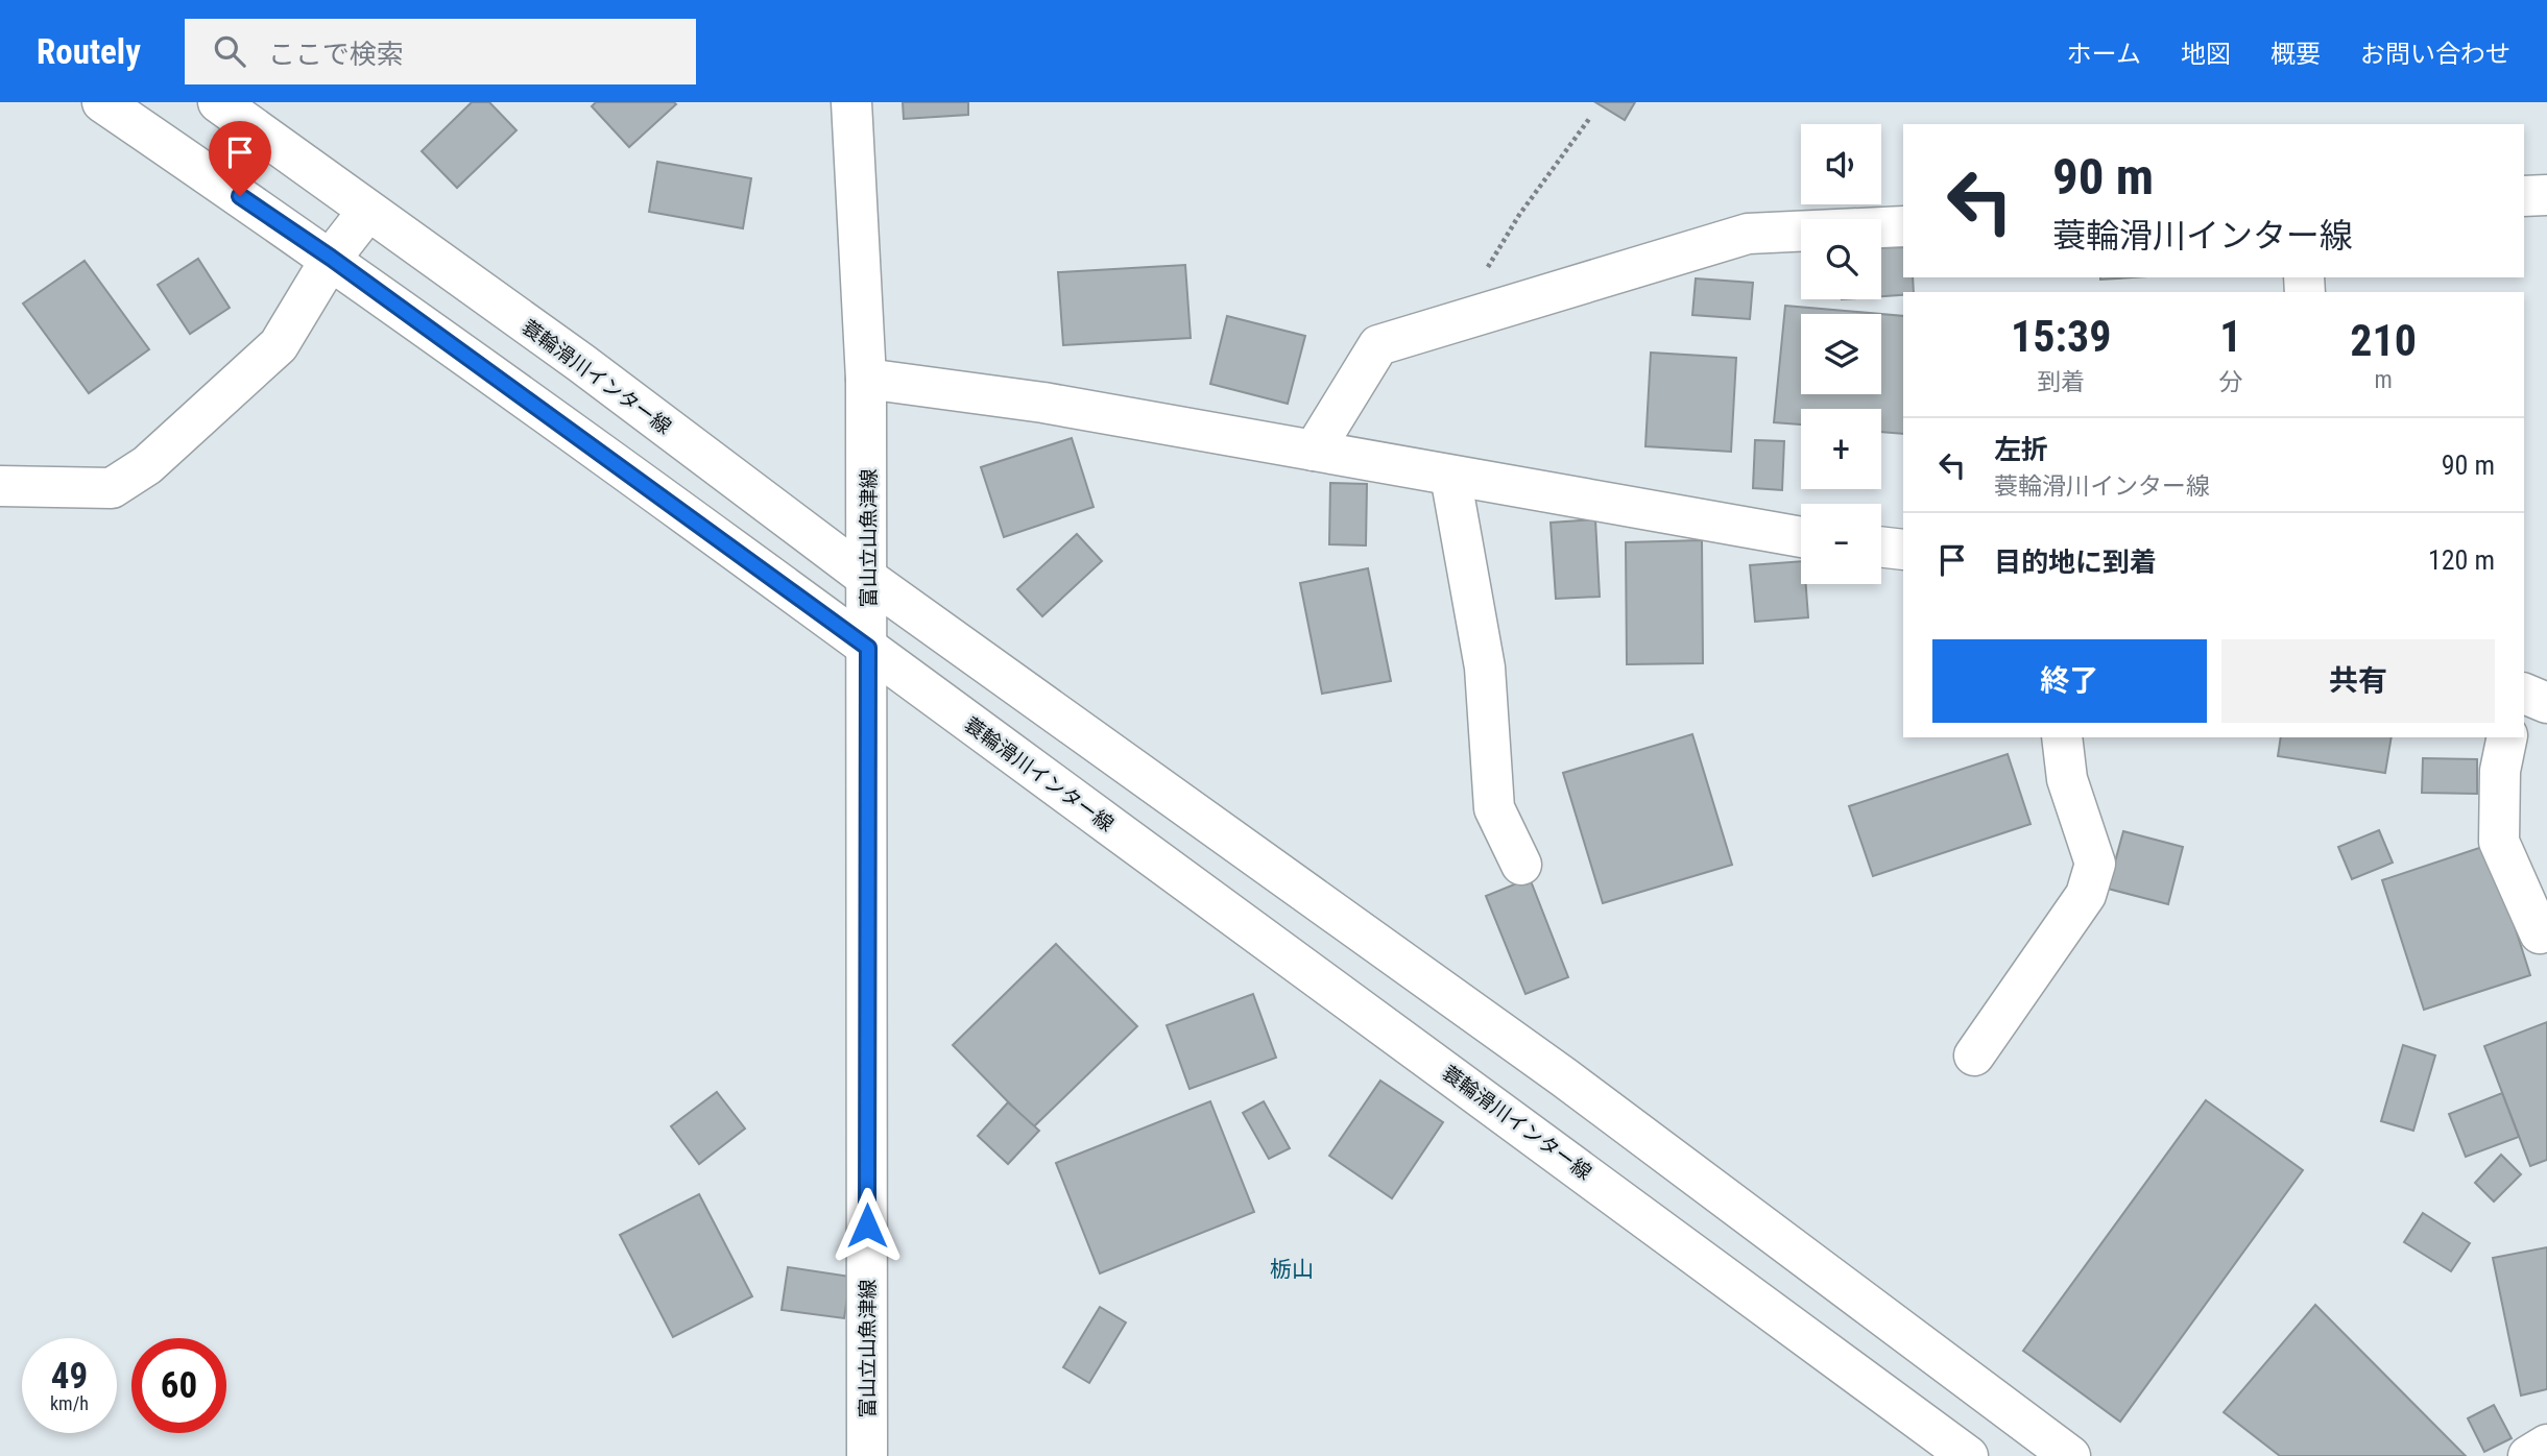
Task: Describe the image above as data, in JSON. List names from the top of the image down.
{
  "streets": {
    "main road": ["蓑輪滑川インター線", "富山立山魚津線"]
  },
  "crossings": [
    ["蓑輪滑川インター線", "富山立山魚津線"]
  ],
  "districts": ["栃山"],
  "page": {
    "header": "Routely",
    "search": "ここで検索",
    "nav": [
      "ホーム",
      "地図",
      "概要",
      "お問い合わせ"
    ],
    "map_buttons": ["+", "−"],
    "turn": ["90 m", "蓑輪滑川インター線"],
    "eta": [
      "15:39",
      "到着",
      "1",
      "分",
      "210",
      "m"
    ],
    "list": [
      {
        "name": "左折",
        "note": "蓑輪滑川インター線",
        "value": "90 m"
      },
      {
        "name": "目的地に到着",
        "value": "120 m"
      }
    ],
    "buttons": ["終了", "共有"],
    "speed": "49 km/h",
    "limit": "60"
  }
}
